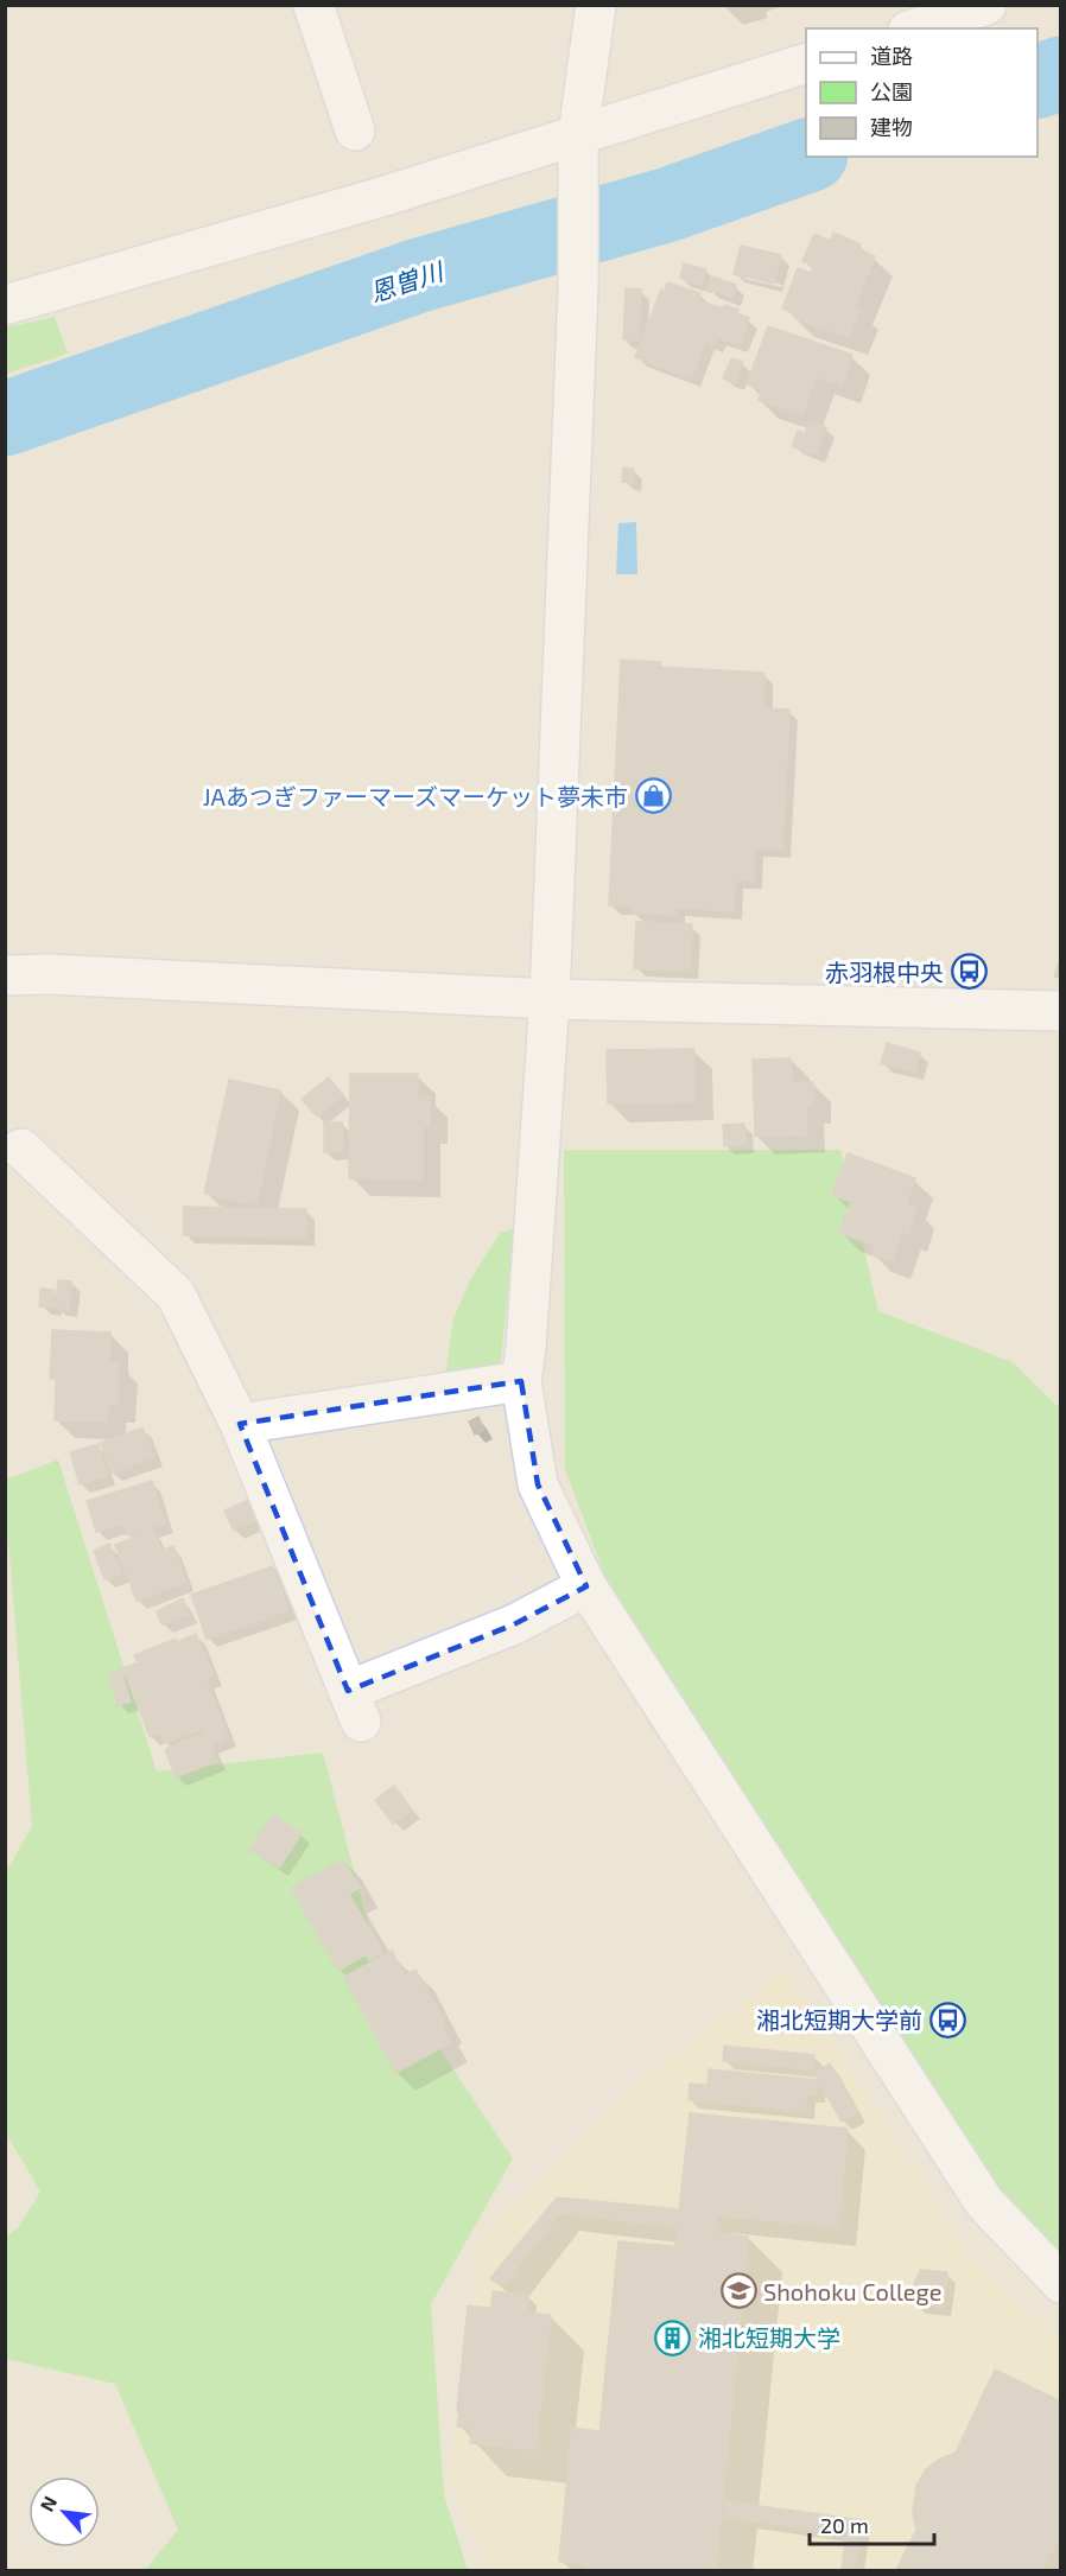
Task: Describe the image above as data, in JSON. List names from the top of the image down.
{
  "water": ["恩曽川"],
  "places": {
    "shop": ["JAあつぎファーマーズマーケット夢未市"],
    "bus stop": ["赤羽根中央", "湘北短期大学前"],
    "school or university": ["Shohoku College"],
    "building": ["湘北短期大学"]
  },
  "legend": ["道路", "公園", "建物"],
  "scale_bar": "20 m",
  "north": "top left"
}
